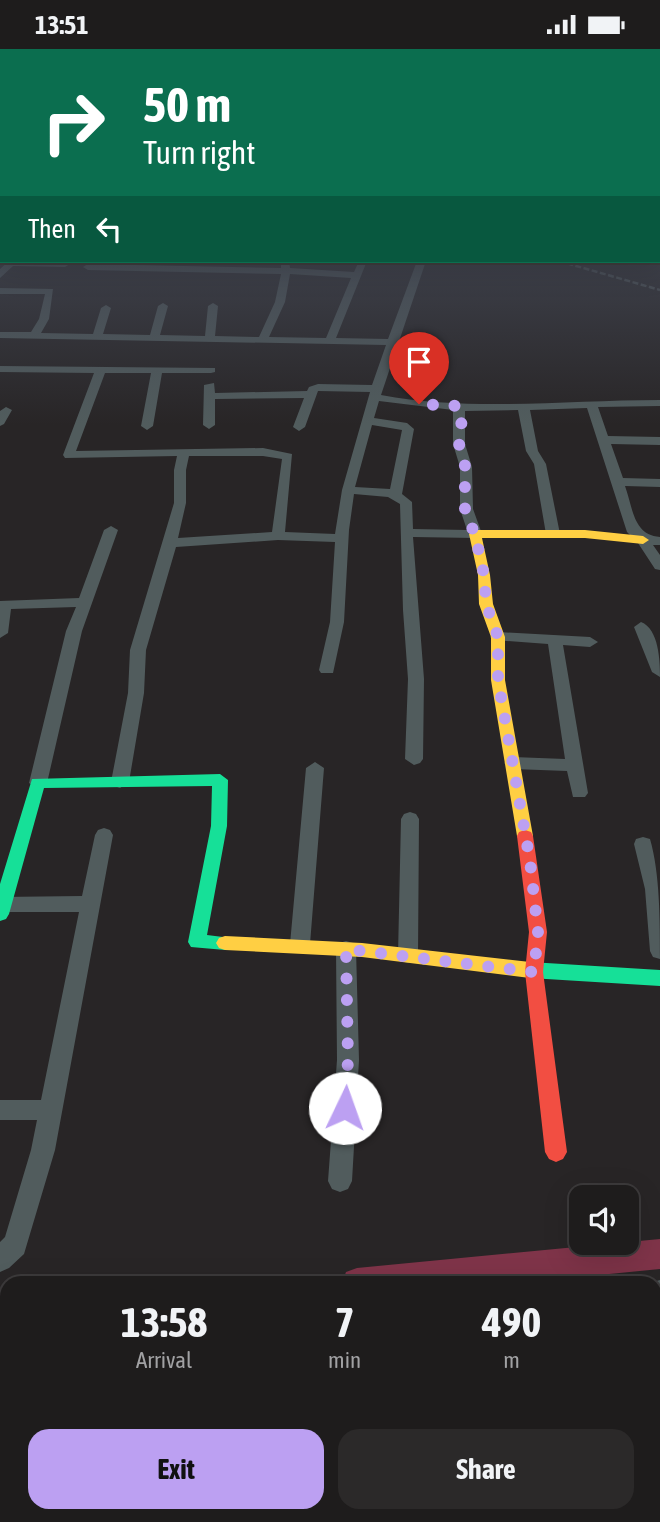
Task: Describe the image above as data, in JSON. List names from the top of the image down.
{
  "page": {
    "status": "13:51",
    "turn": ["50 m", "Turn right"],
    "then": "Then",
    "eta": [
      "13:58",
      "Arrival",
      "7",
      "min",
      "490",
      "m"
    ],
    "buttons": ["Exit", "Share"]
  }
}
